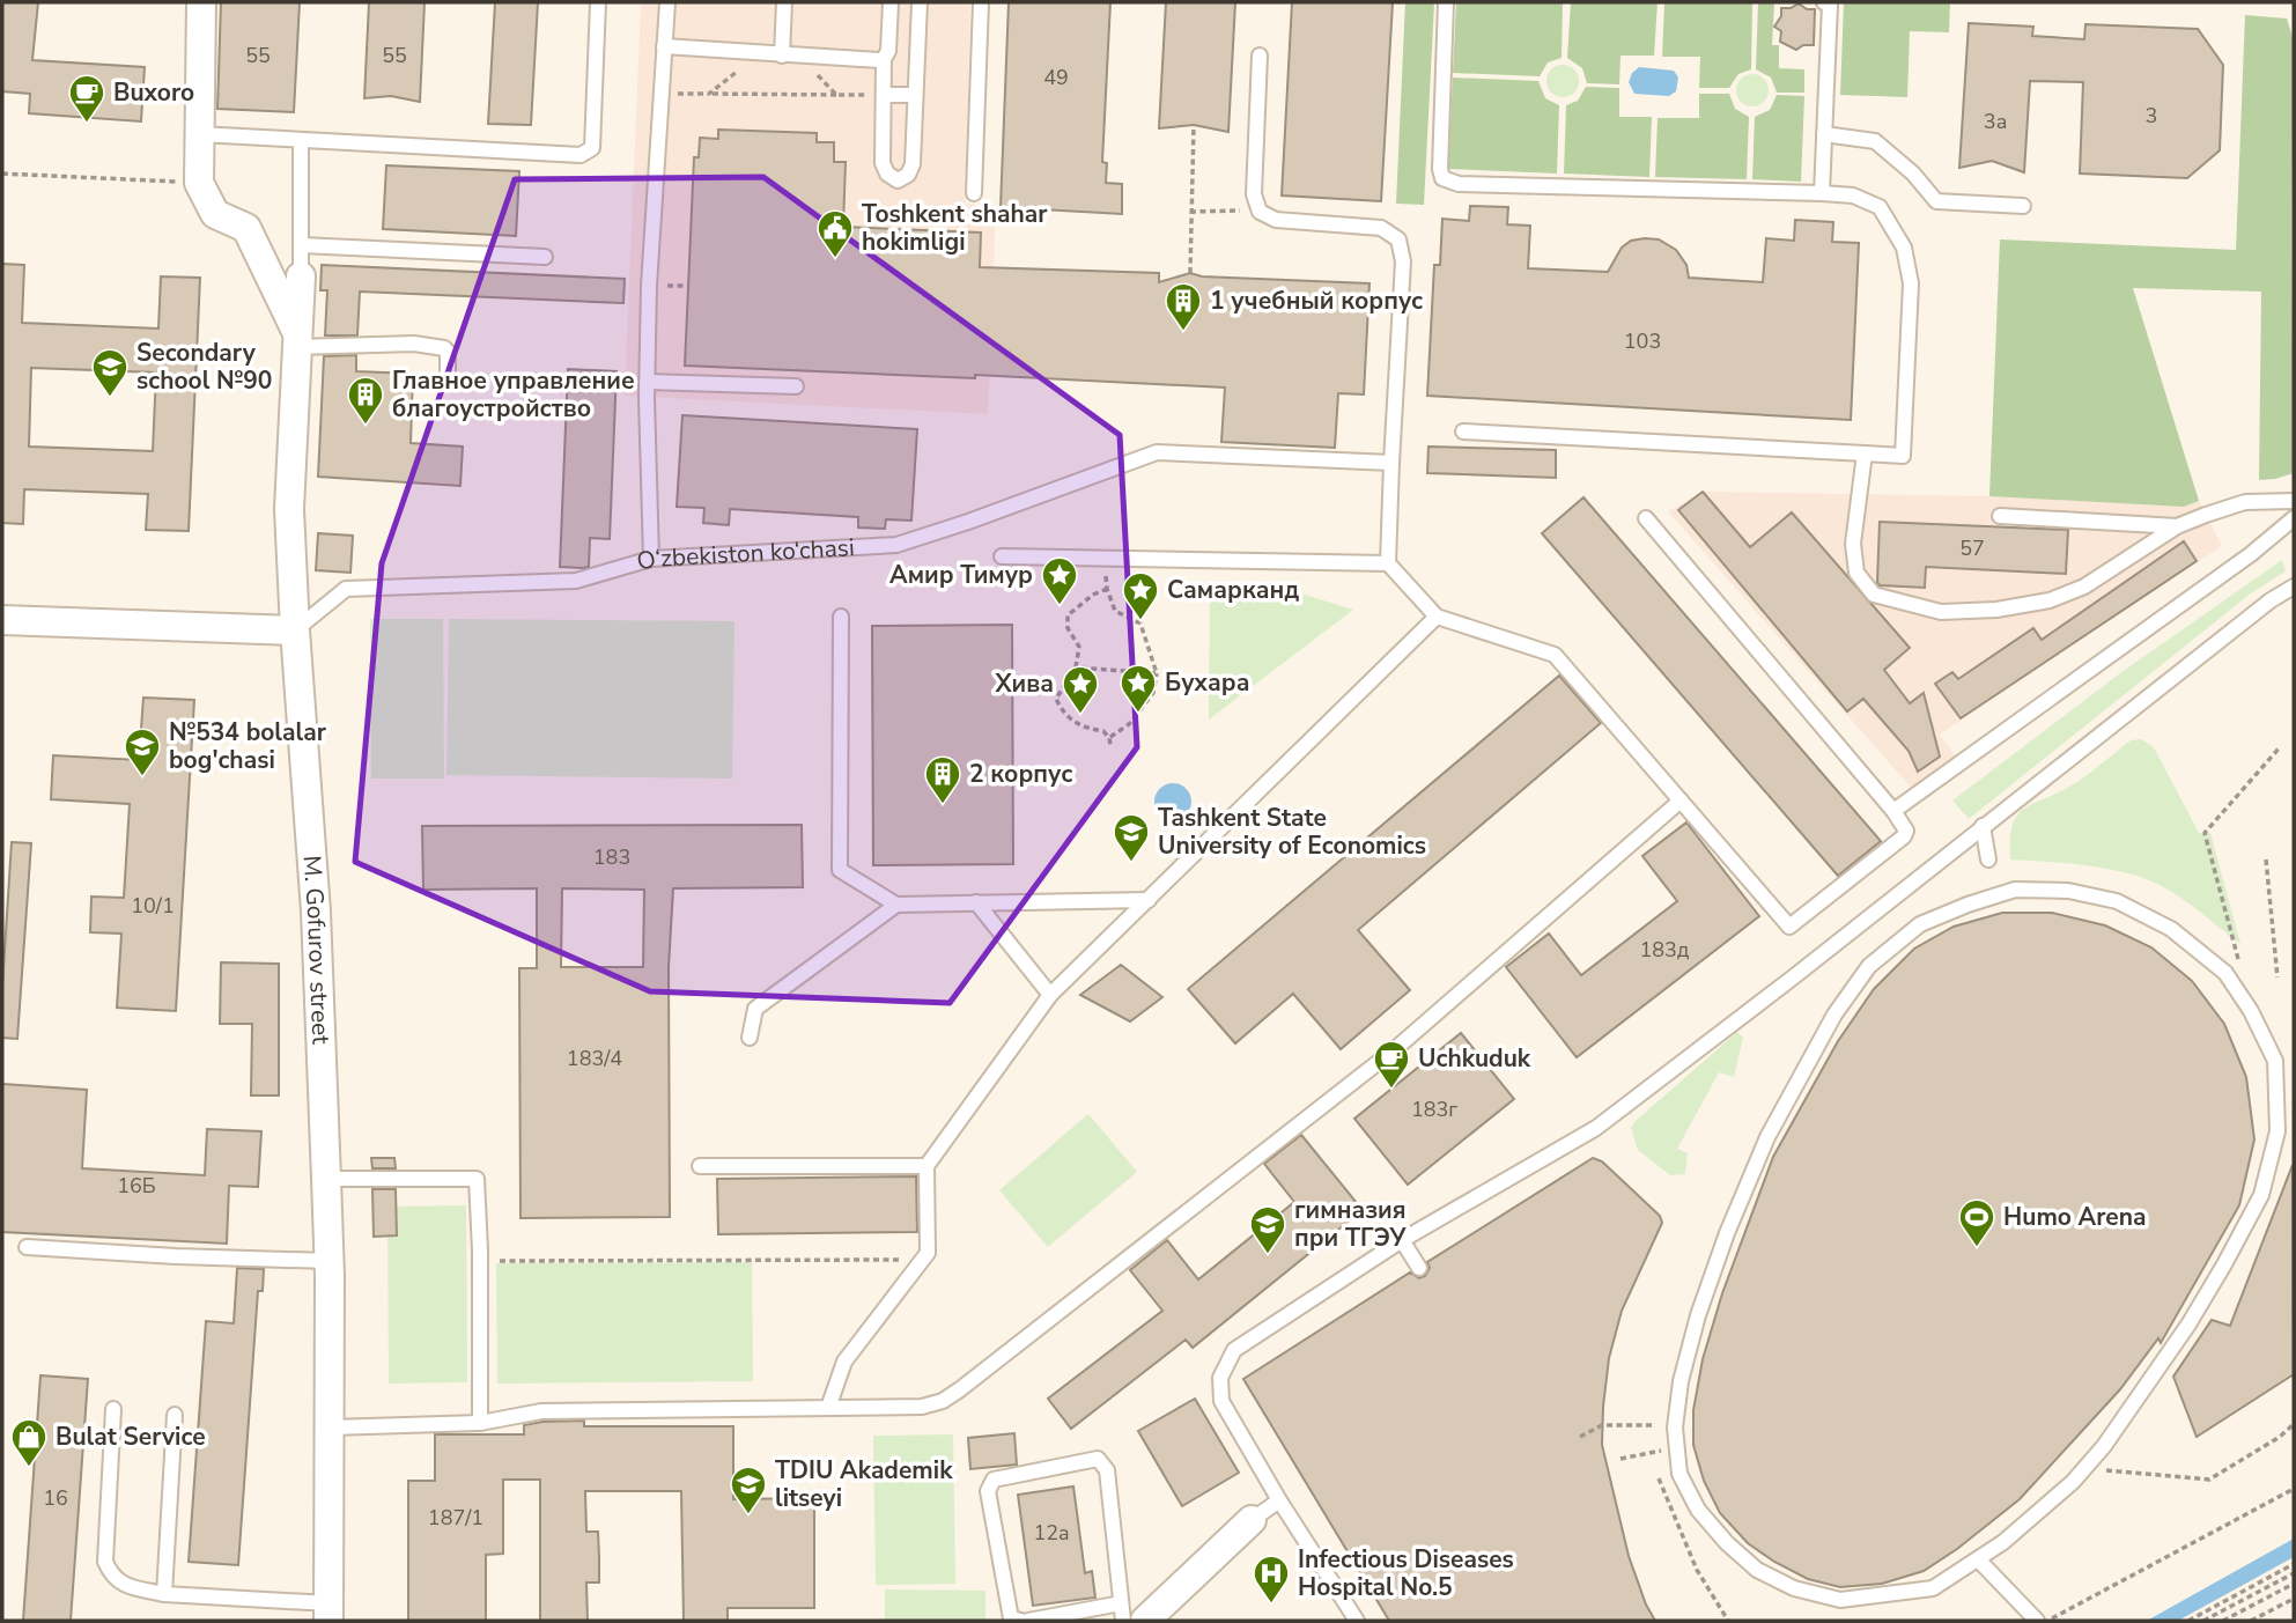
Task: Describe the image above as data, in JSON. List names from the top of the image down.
{
  "streets": {
    "street": ["M. Gofurov street"],
    "lane": ["O‘zbekiston ko‘chasi"]
  },
  "crossings": [
    ["O‘zbekiston ko‘chasi", "M. Gofurov street"]
  ],
  "places": {
    "cafe": ["Buxoro", "Uchkuduk"],
    "public building": ["Toshkent shahar hokimligi"],
    "building": ["1 учебный корпус", "Главное управление благоустройство", "2 корпус"],
    "school or university": [
      "Secondary school №90",
      "№534 bolalar bog'chasi",
      "Tashkent State University of Economics",
      "гимназия при ТГЭУ",
      "TDIU Akademik litseyi"
    ],
    "place": [
      "Амир Тимур",
      "Самарканд",
      "Бухара",
      "Хива"
    ],
    "sports": ["Humo Arena"],
    "shop": ["Bulat Service"],
    "hospital": ["Infectious Diseases Hospital No.5"]
  },
  "house_numbers": [
    "55",
    "55",
    "49",
    "3",
    "3a",
    "103",
    "57",
    "183",
    "10/1",
    "183д",
    "183/4",
    "183г",
    "16Б",
    "16",
    "187/1",
    "12a"
  ]
}
